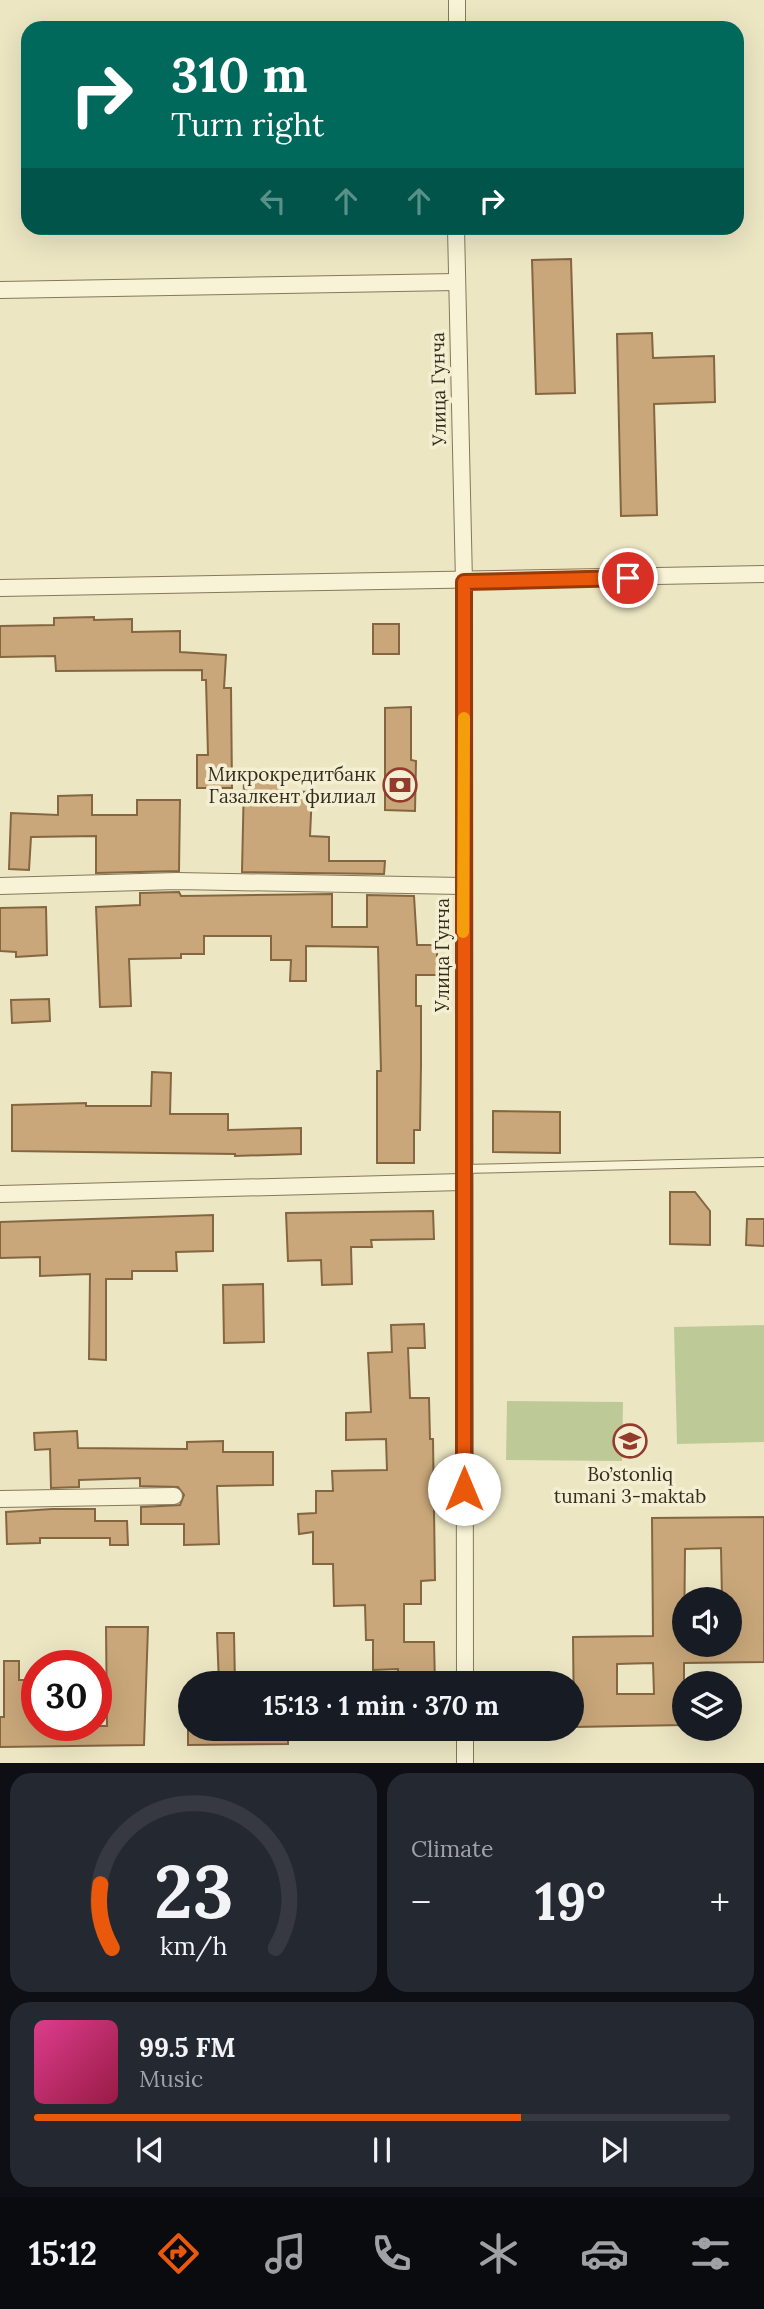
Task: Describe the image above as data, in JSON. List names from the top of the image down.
{
  "streets": {
    "street": ["Улица Гунча"]
  },
  "places": {
    "bank": ["Микрокредитбанк Газалкент филиал"],
    "school or university": ["Bo’stonliq tumani 3-maktab"]
  },
  "page": {
    "turn": ["310 m", "Turn right"],
    "limit": "30",
    "trip": "15:13 · 1 min · 370 m",
    "tile": "Climate",
    "heat": ["−", "19°", "+"],
    "song": ["99.5 FM", "Music"],
    "tabs": "15:12",
    "gauge": ["23", "km/h"]
  }
}
